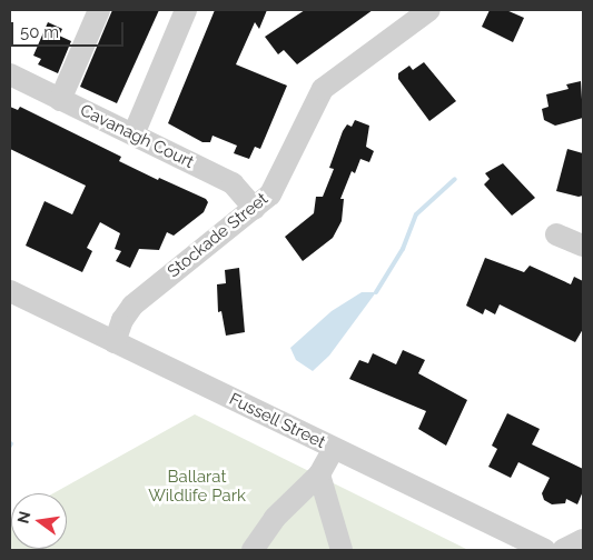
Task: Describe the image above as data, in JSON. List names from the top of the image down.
{
  "streets": {
    "street": ["Cavanagh Court", "Stockade Street", "Fussell Street"]
  },
  "crossings": [
    ["Cavanagh Court", "Stockade Street"],
    ["Stockade Street", "Fussell Street"]
  ],
  "parks": ["Ballarat Wildlife Park"],
  "scale_bar": "50 m",
  "north": "left"
}
